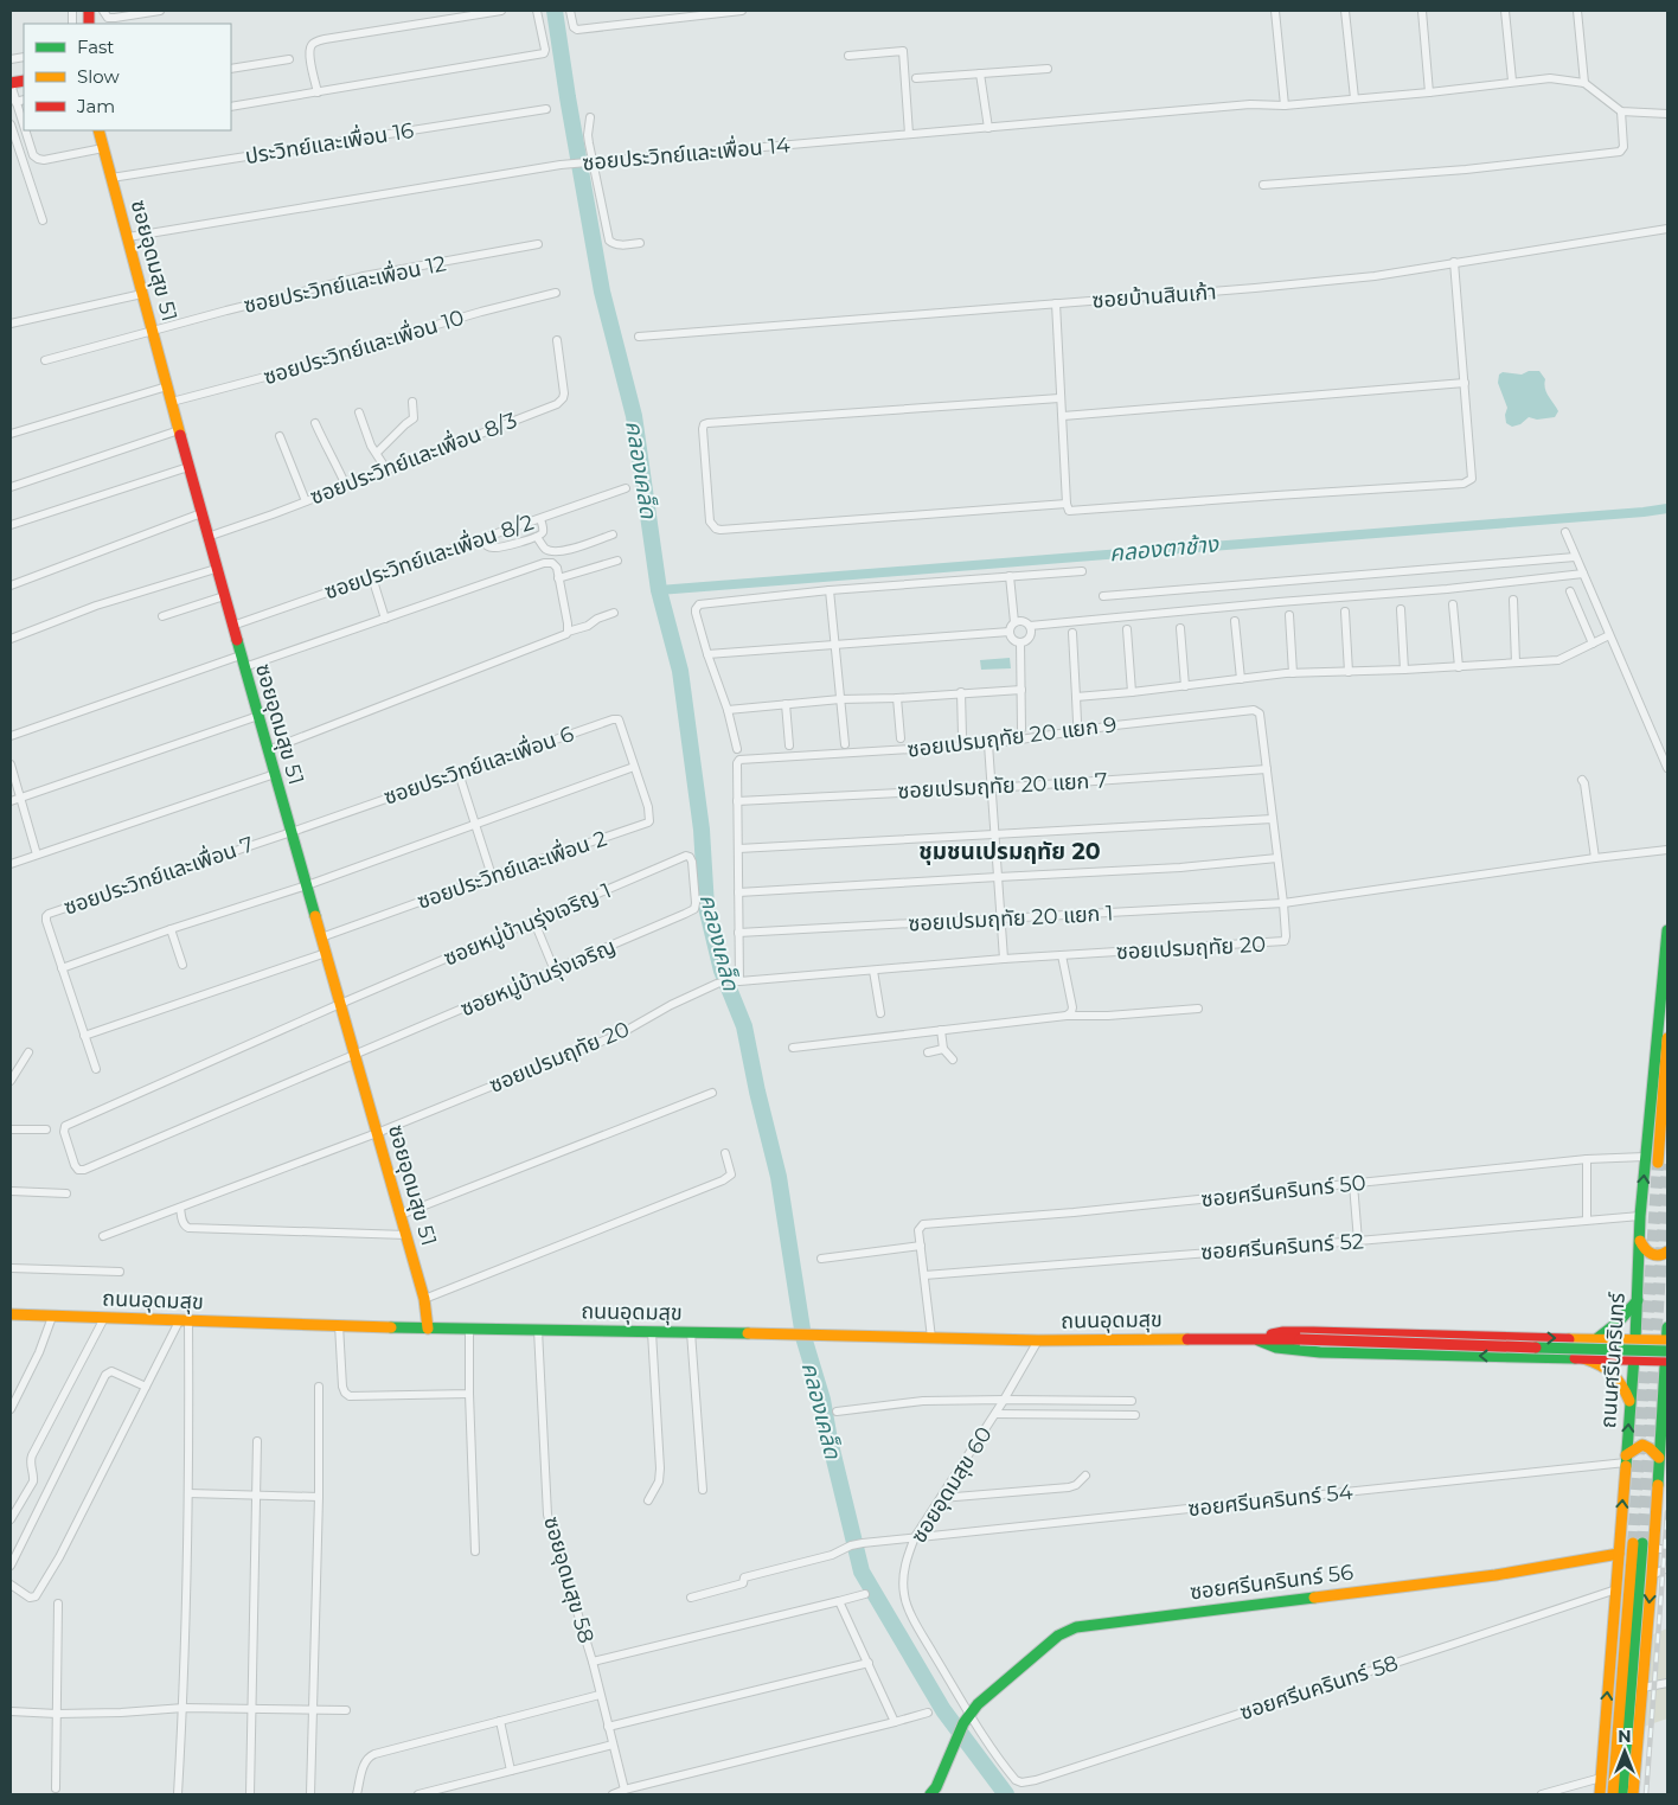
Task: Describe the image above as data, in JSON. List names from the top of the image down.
{
  "streets": {
    "main road": [
      "ซอยอุดมสุข 51",
      "ถนนอุดมสุข",
      "ถนนศรีนครินทร์",
      "ซอยศรีนครินทร์ 56"
    ],
    "street": [
      "ประวิทย์และเพื่อน 16",
      "ซอยประวิทย์และเพื่อน 14",
      "ซอยประวิทย์และเพื่อน 12",
      "ซอยบ้านสินเก้า",
      "ซอยประวิทย์และเพื่อน 10",
      "ซอยประวิทย์และเพื่อน 8/3",
      "ซอยประวิทย์และเพื่อน 8/2",
      "ซอยเปรมฤทัย 20 แยก 9",
      "ซอยประวิทย์และเพื่อน 6",
      "ซอยเปรมฤทัย 20 แยก 7",
      "ซอยประวิทย์และเพื่อน 2",
      "ซอยประวิทย์และเพื่อน 7",
      "ซอยเปรมฤทัย 20 แยก 1",
      "ซอยหมู่บ้านรุ่งเจริญ 1",
      "ซอยเปรมฤทัย 20",
      "ซอยหมู่บ้านรุ่งเจริญ",
      "ซอยศรีนครินทร์ 50",
      "ซอยศรีนครินทร์ 52",
      "ซอยอุดมสุข 60",
      "ซอยศรีนครินทร์ 54",
      "ซอยอุดมสุข 58",
      "ซอยศรีนครินทร์ 58"
    ]
  },
  "crossings": [
    ["ประวิทย์และเพื่อน 16", "ซอยอุดมสุข 51"],
    ["ซอยประวิทย์และเพื่อน 14", "ซอยอุดมสุข 51"],
    ["ซอยอุดมสุข 51", "ซอยประวิทย์และเพื่อน 12"],
    ["ซอยอุดมสุข 51", "ซอยประวิทย์และเพื่อน 10"],
    ["ซอยอุดมสุข 51", "ซอยประวิทย์และเพื่อน 8/3"],
    ["ซอยอุดมสุข 51", "ซอยประวิทย์และเพื่อน 8/2"],
    ["ซอยอุดมสุข 51", "ซอยประวิทย์และเพื่อน 6"],
    ["ซอยอุดมสุข 51", "ซอยประวิทย์และเพื่อน 2"],
    ["ซอยอุดมสุข 51", "ซอยประวิทย์และเพื่อน 7"],
    ["ซอยอุดมสุข 51", "ซอยหมู่บ้านรุ่งเจริญ 1"],
    ["ซอยอุดมสุข 51", "ซอยเปรมฤทัย 20"],
    ["ซอยอุดมสุข 51", "ซอยหมู่บ้านรุ่งเจริญ"],
    ["ซอยอุดมสุข 51", "ถนนอุดมสุข"],
    ["ซอยเปรมฤทัย 20 แยก 9", "ซอยเปรมฤทัย 20 แยก 7"],
    ["ซอยเปรมฤทัย 20 แยก 9", "ซอยเปรมฤทัย 20"],
    ["ซอยประวิทย์และเพื่อน 6", "ซอยประวิทย์และเพื่อน 2"],
    ["ซอยประวิทย์และเพื่อน 6", "ซอยประวิทย์และเพื่อน 7"],
    ["ซอยเปรมฤทัย 20 แยก 7", "ซอยเปรมฤทัย 20"],
    ["ซอยเปรมฤทัย 20 แยก 1", "ซอยเปรมฤทัย 20"],
    ["ซอยหมู่บ้านรุ่งเจริญ 1", "ซอยหมู่บ้านรุ่งเจริญ"],
    ["ซอยศรีนครินทร์ 50", "ถนนศรีนครินทร์"],
    ["ซอยศรีนครินทร์ 52", "ถนนศรีนครินทร์"],
    ["ถนนอุดมสุข", "ถนนศรีนครินทร์"],
    ["ถนนอุดมสุข", "ซอยอุดมสุข 60"],
    ["ถนนอุดมสุข", "ซอยอุดมสุข 58"],
    ["ถนนศรีนครินทร์", "ซอยศรีนครินทร์ 54"],
    ["ถนนศรีนครินทร์", "ซอยศรีนครินทร์ 56"],
    ["ถนนศรีนครินทร์", "ซอยศรีนครินทร์ 58"],
    ["ซอยอุดมสุข 60", "ซอยศรีนครินทร์ 54"],
    ["ซอยอุดมสุข 60", "ซอยศรีนครินทร์ 56"],
    ["ซอยอุดมสุข 60", "ซอยศรีนครินทร์ 58"]
  ],
  "districts": ["ชุมชนเปรมฤทัย 20"],
  "water": ["คลองเคล็ด", "คลองตาช้าง"],
  "legend": ["Fast", "Slow", "Jam"],
  "north": "top"
}
